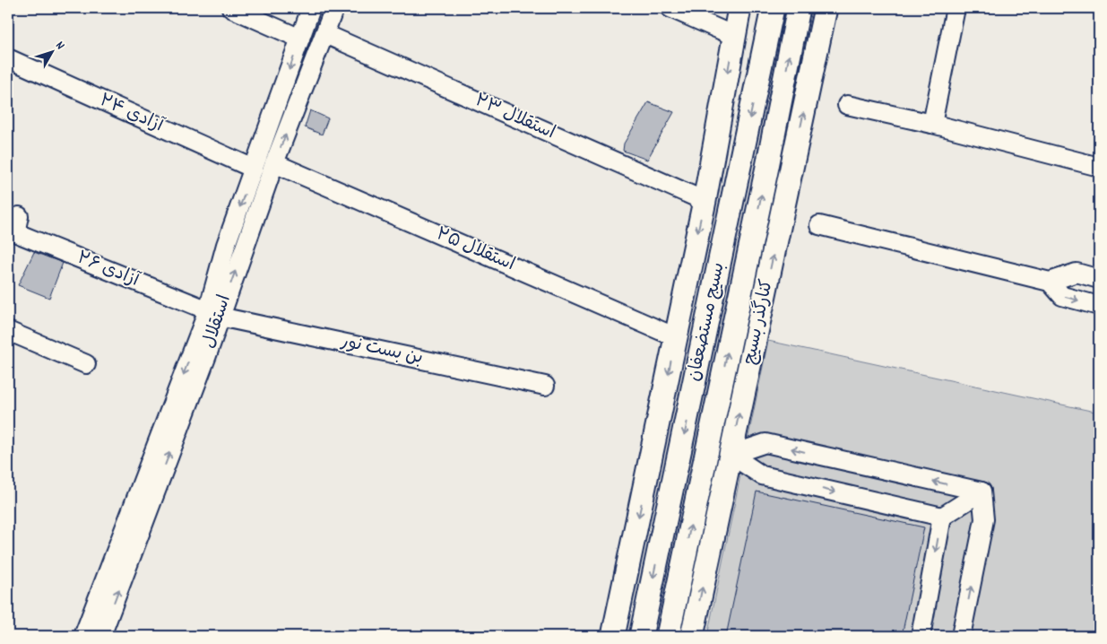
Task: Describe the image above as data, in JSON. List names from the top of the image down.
{
  "streets": {
    "main road": ["بسیج مستضعفان", "کنارگذر بسیج"],
    "street": [
      "آزادی ۲۴",
      "استقلال ۲۳",
      "استقلال ۲۵",
      "آزادی ۲۶",
      "استقلال",
      "بن بست نور"
    ]
  },
  "crossings": [
    ["آزادی ۲۴", "استقلال"],
    ["استقلال ۲۳", "استقلال"],
    ["استقلال ۲۵", "استقلال"],
    ["آزادی ۲۶", "استقلال"],
    ["آزادی ۲۶", "بن بست نور"],
    ["استقلال", "بن بست نور"]
  ],
  "north": "top right"
}
